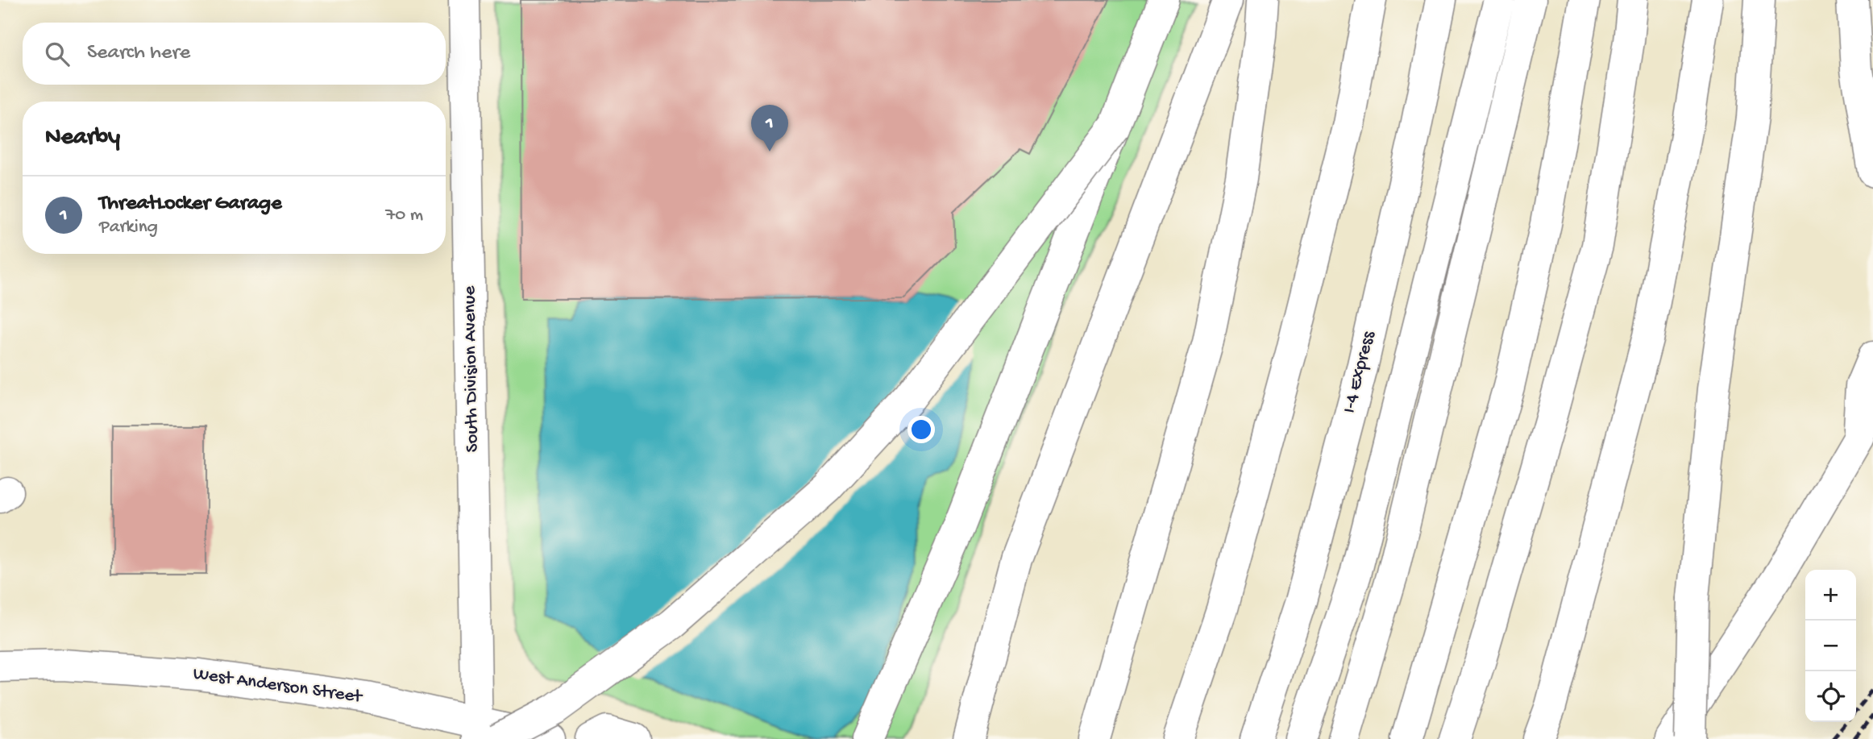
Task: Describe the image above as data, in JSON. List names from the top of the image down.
{
  "streets": {
    "main road": ["South Division Avenue", "I-4 Express", "West Anderson Street"]
  },
  "crossings": [
    ["South Division Avenue", "West Anderson Street"]
  ],
  "page": {
    "search": "Search here",
    "heading": "Nearby",
    "pins": "1",
    "list": [
      {
        "mark": "1",
        "name": "ThreatLocker Garage",
        "note": "Parking",
        "value": "70 m"
      }
    ],
    "map_buttons": ["+", "−"]
  }
}
